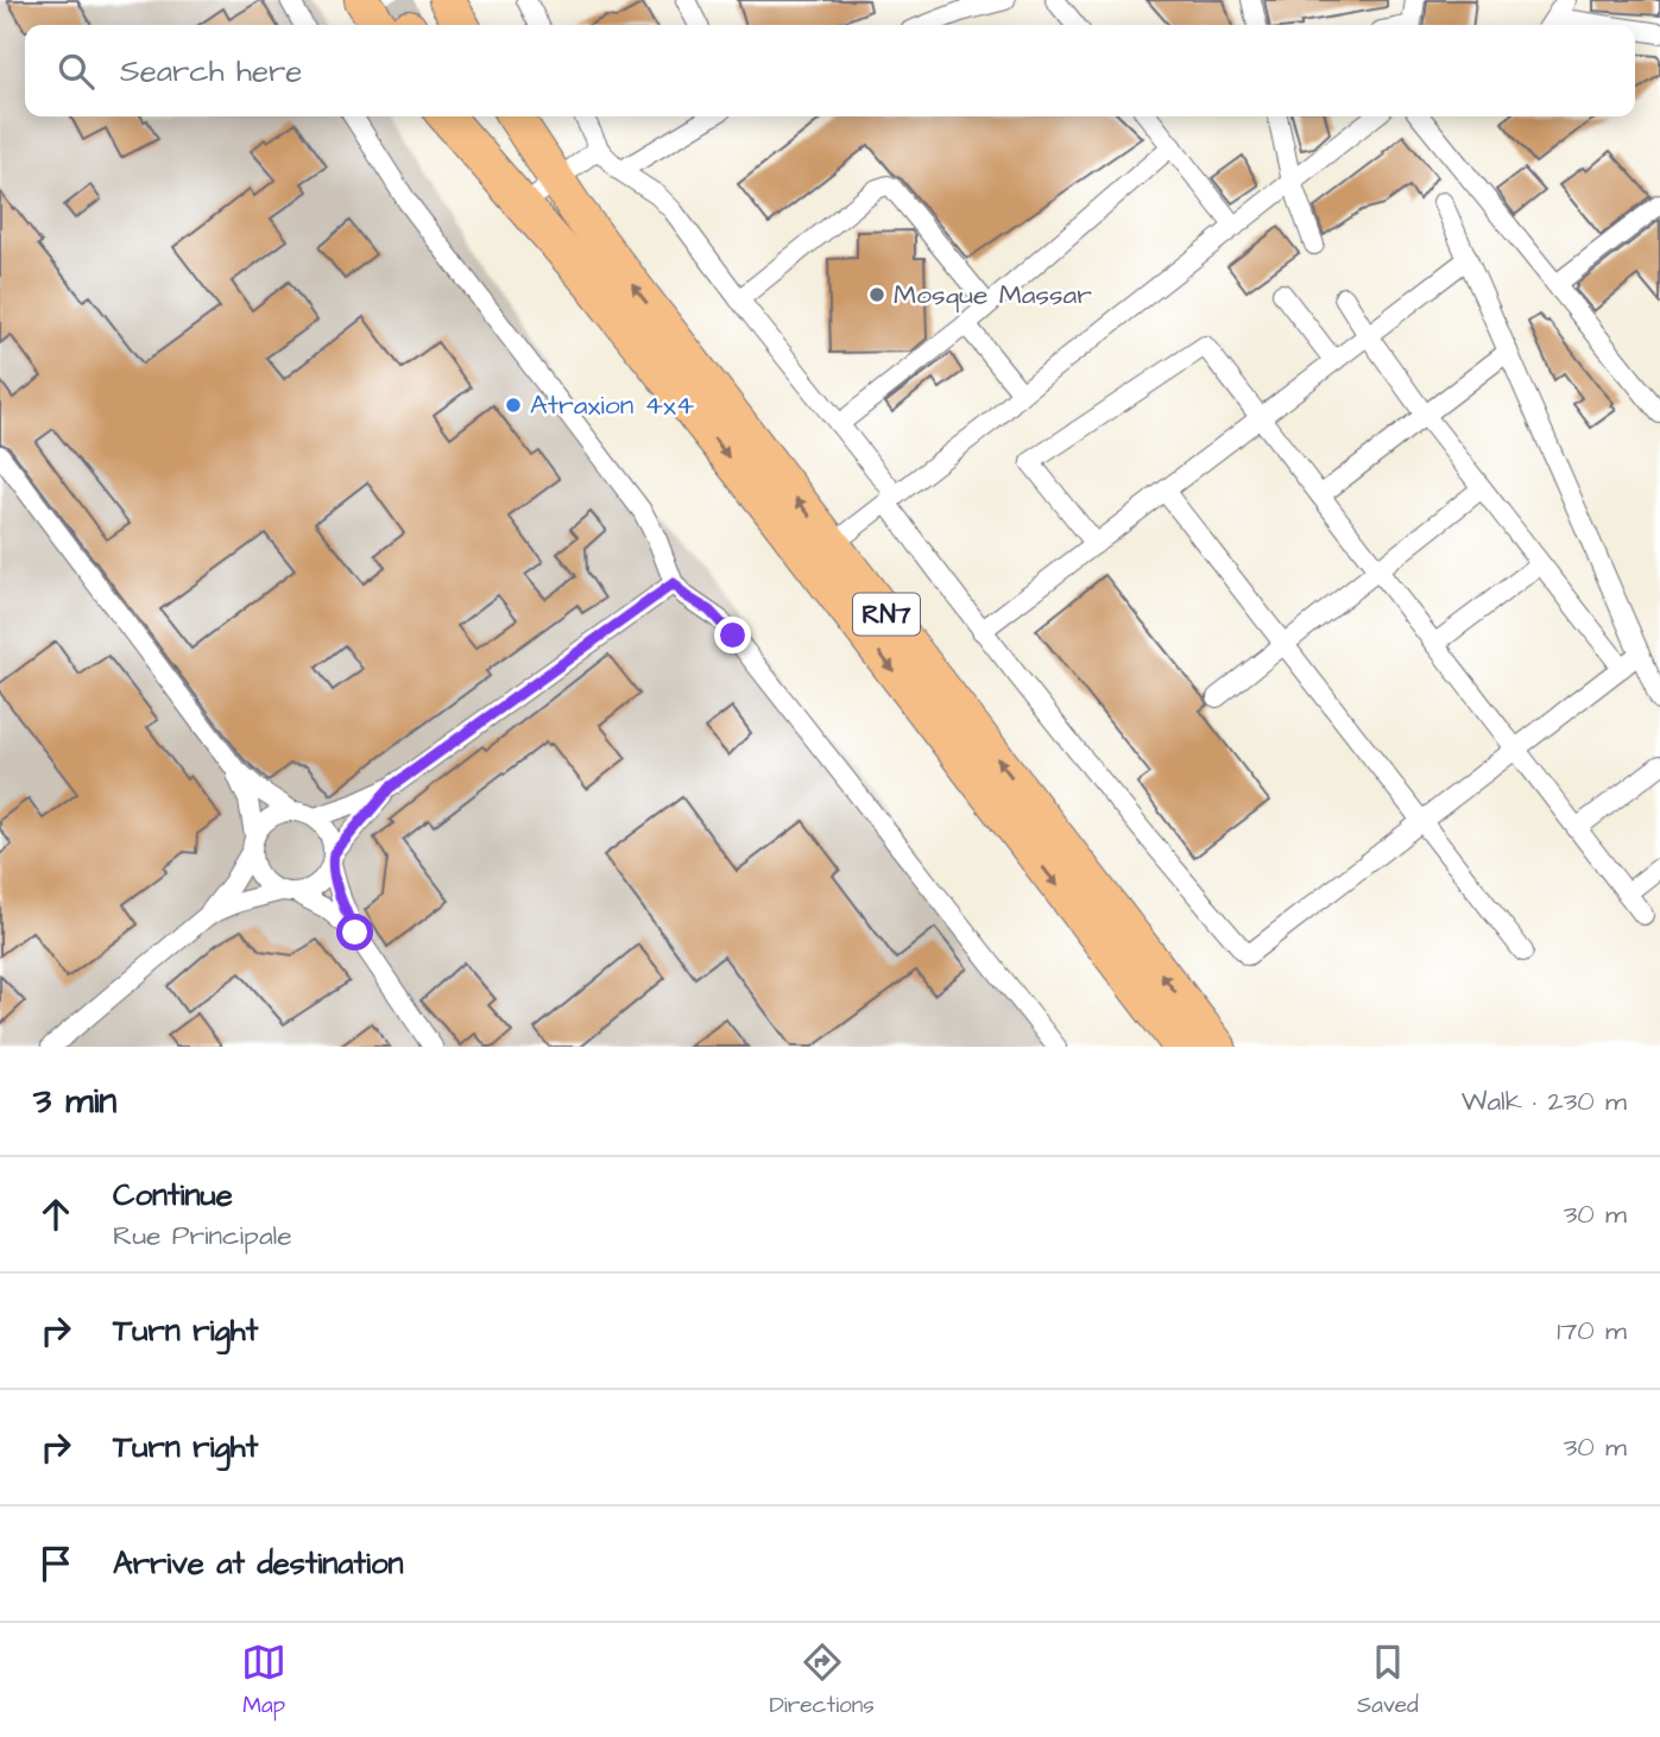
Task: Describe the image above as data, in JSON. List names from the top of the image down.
{
  "streets": {
    "highway": ["RN7"]
  },
  "places": ["Mosque Massar", "Atraxion 4x4"],
  "page": {
    "search": "Search here",
    "heading": ["3 min", "Walk · 230 m"],
    "list": [
      ["Continue", "Rue Principale", "30 m"],
      ["Turn right", "170 m"],
      ["Turn right", "30 m"],
      "Arrive at destination"
    ],
    "nav": ["Map", "Directions", "Saved"]
  }
}
